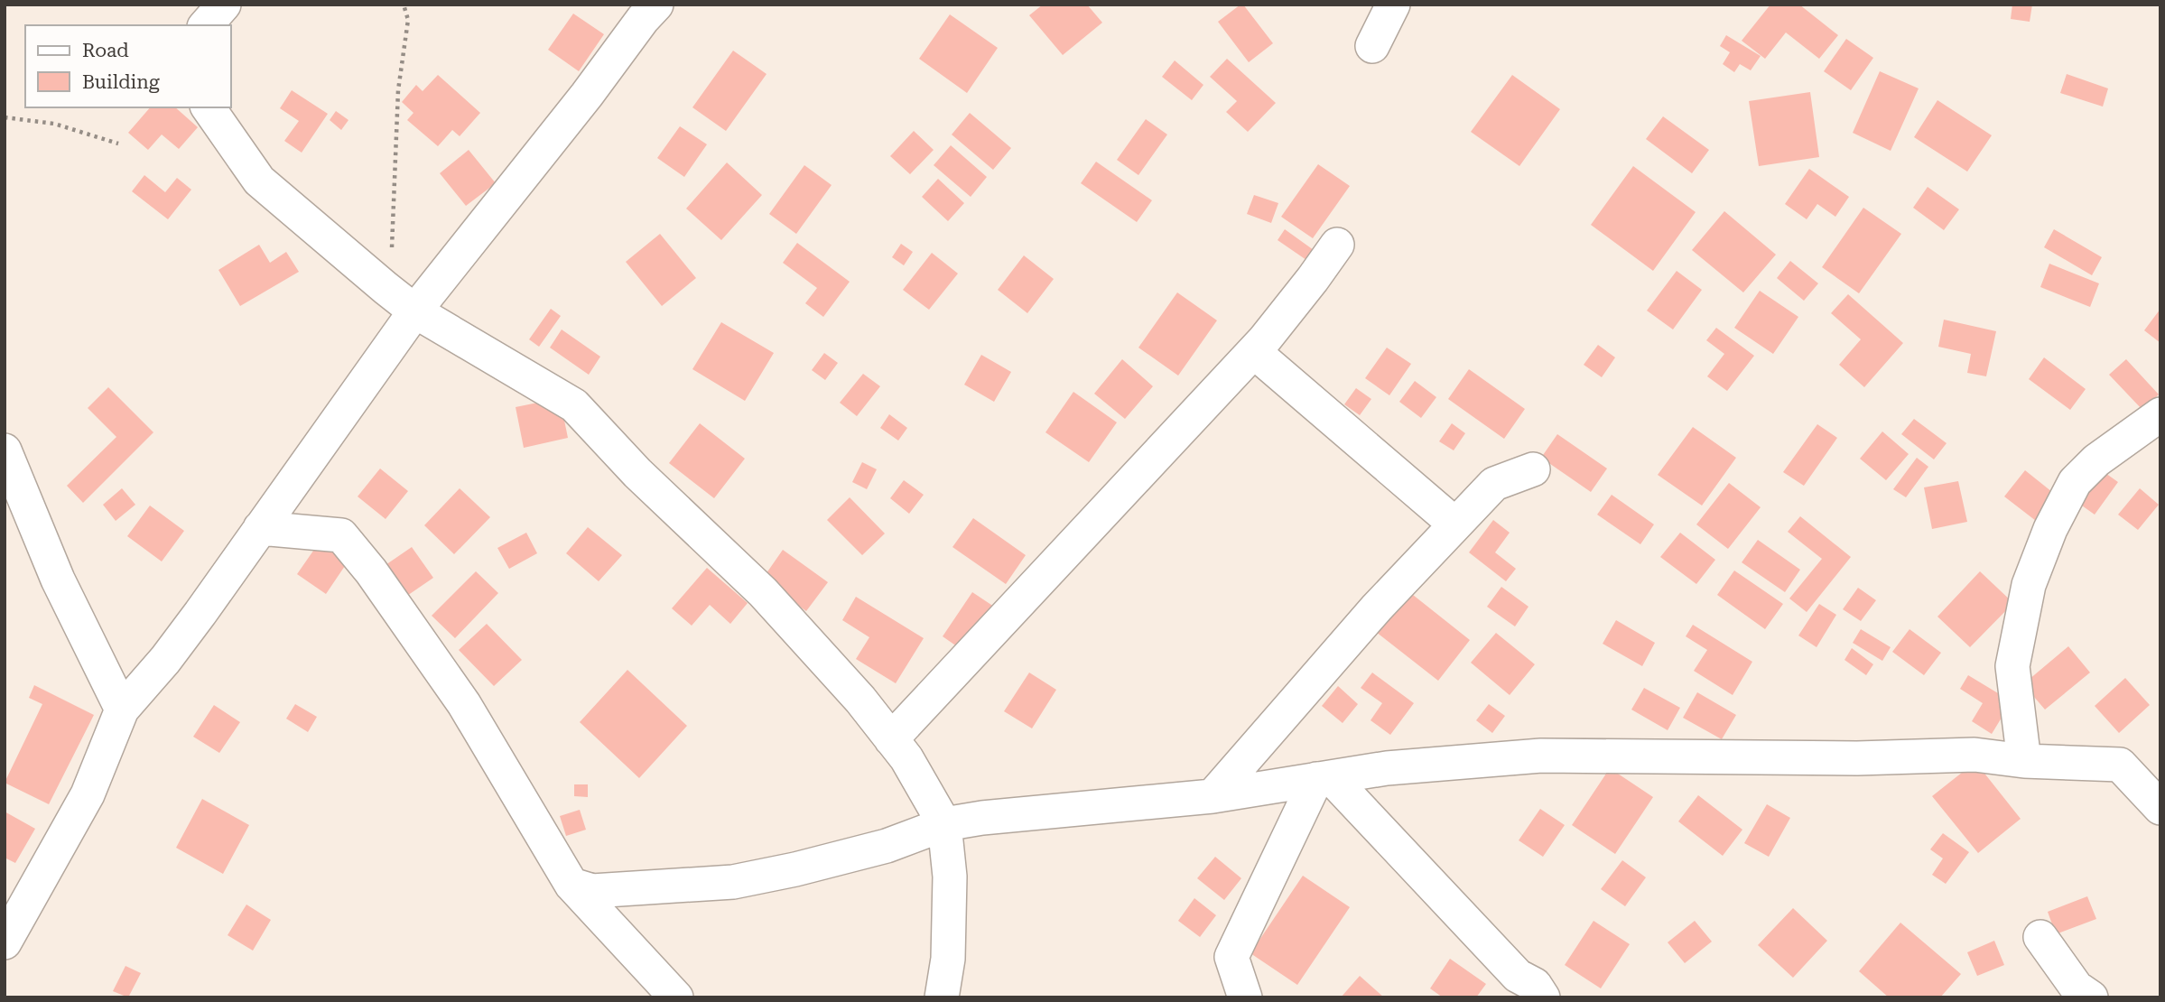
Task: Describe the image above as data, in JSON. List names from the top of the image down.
{
  "legend": ["Road", "Building"]
}
